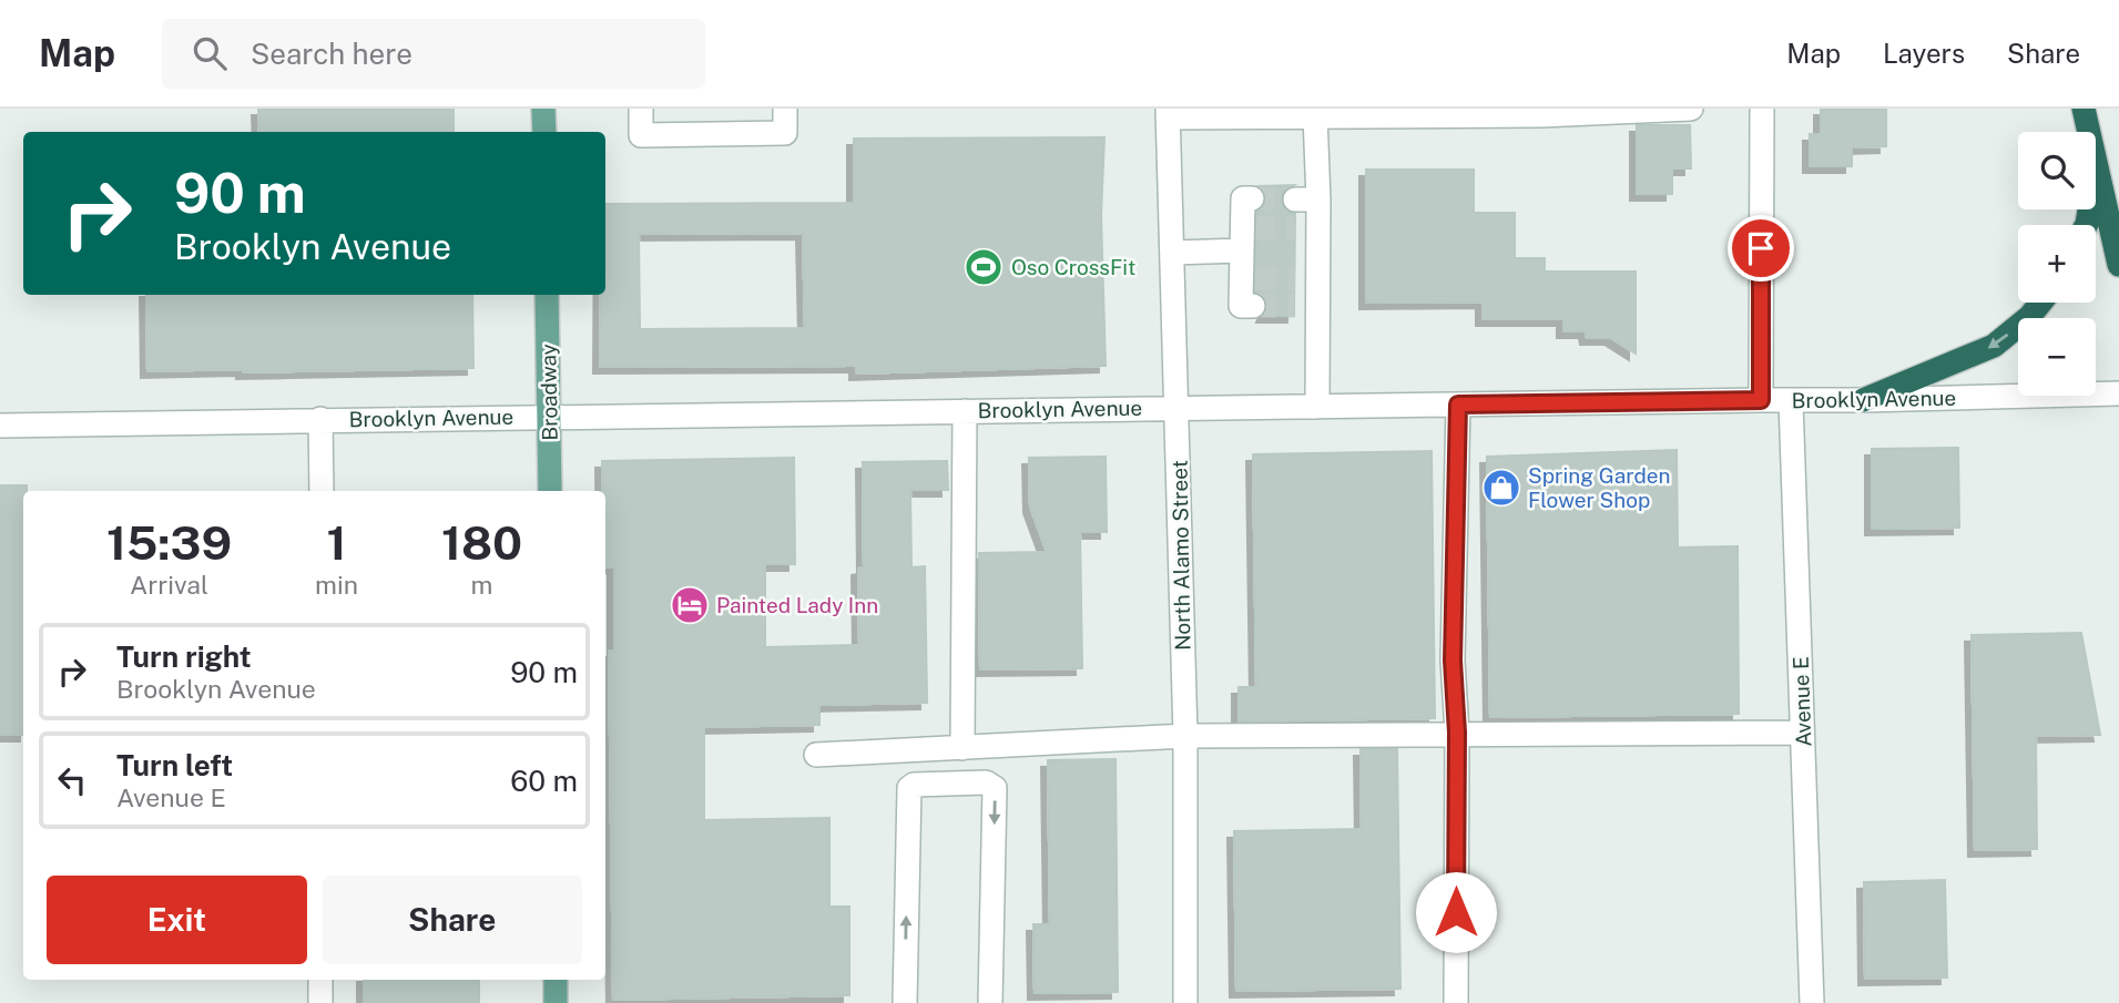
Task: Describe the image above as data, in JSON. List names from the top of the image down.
{
  "streets": {
    "main road": ["Broadway"],
    "street": ["Brooklyn Avenue", "North Alamo Street", "Avenue E"]
  },
  "crossings": [
    ["Broadway", "Brooklyn Avenue"],
    ["Brooklyn Avenue", "North Alamo Street"],
    ["Brooklyn Avenue", "Avenue E"]
  ],
  "places": {
    "sports": ["Oso CrossFit"],
    "shop": ["Spring Garden Flower Shop"],
    "hotel": ["Painted Lady Inn"]
  },
  "page": {
    "header": "Map",
    "search": "Search here",
    "nav": ["Map", "Layers", "Share"],
    "map_buttons": ["+", "−"],
    "turn": ["90 m", "Brooklyn Avenue"],
    "eta": [
      "15:39",
      "Arrival",
      "1",
      "min",
      "180",
      "m"
    ],
    "list": [
      {
        "name": "Turn right",
        "note": "Brooklyn Avenue",
        "value": "90 m"
      },
      {
        "name": "Turn left",
        "note": "Avenue E",
        "value": "60 m"
      }
    ],
    "buttons": ["Exit", "Share"]
  }
}
